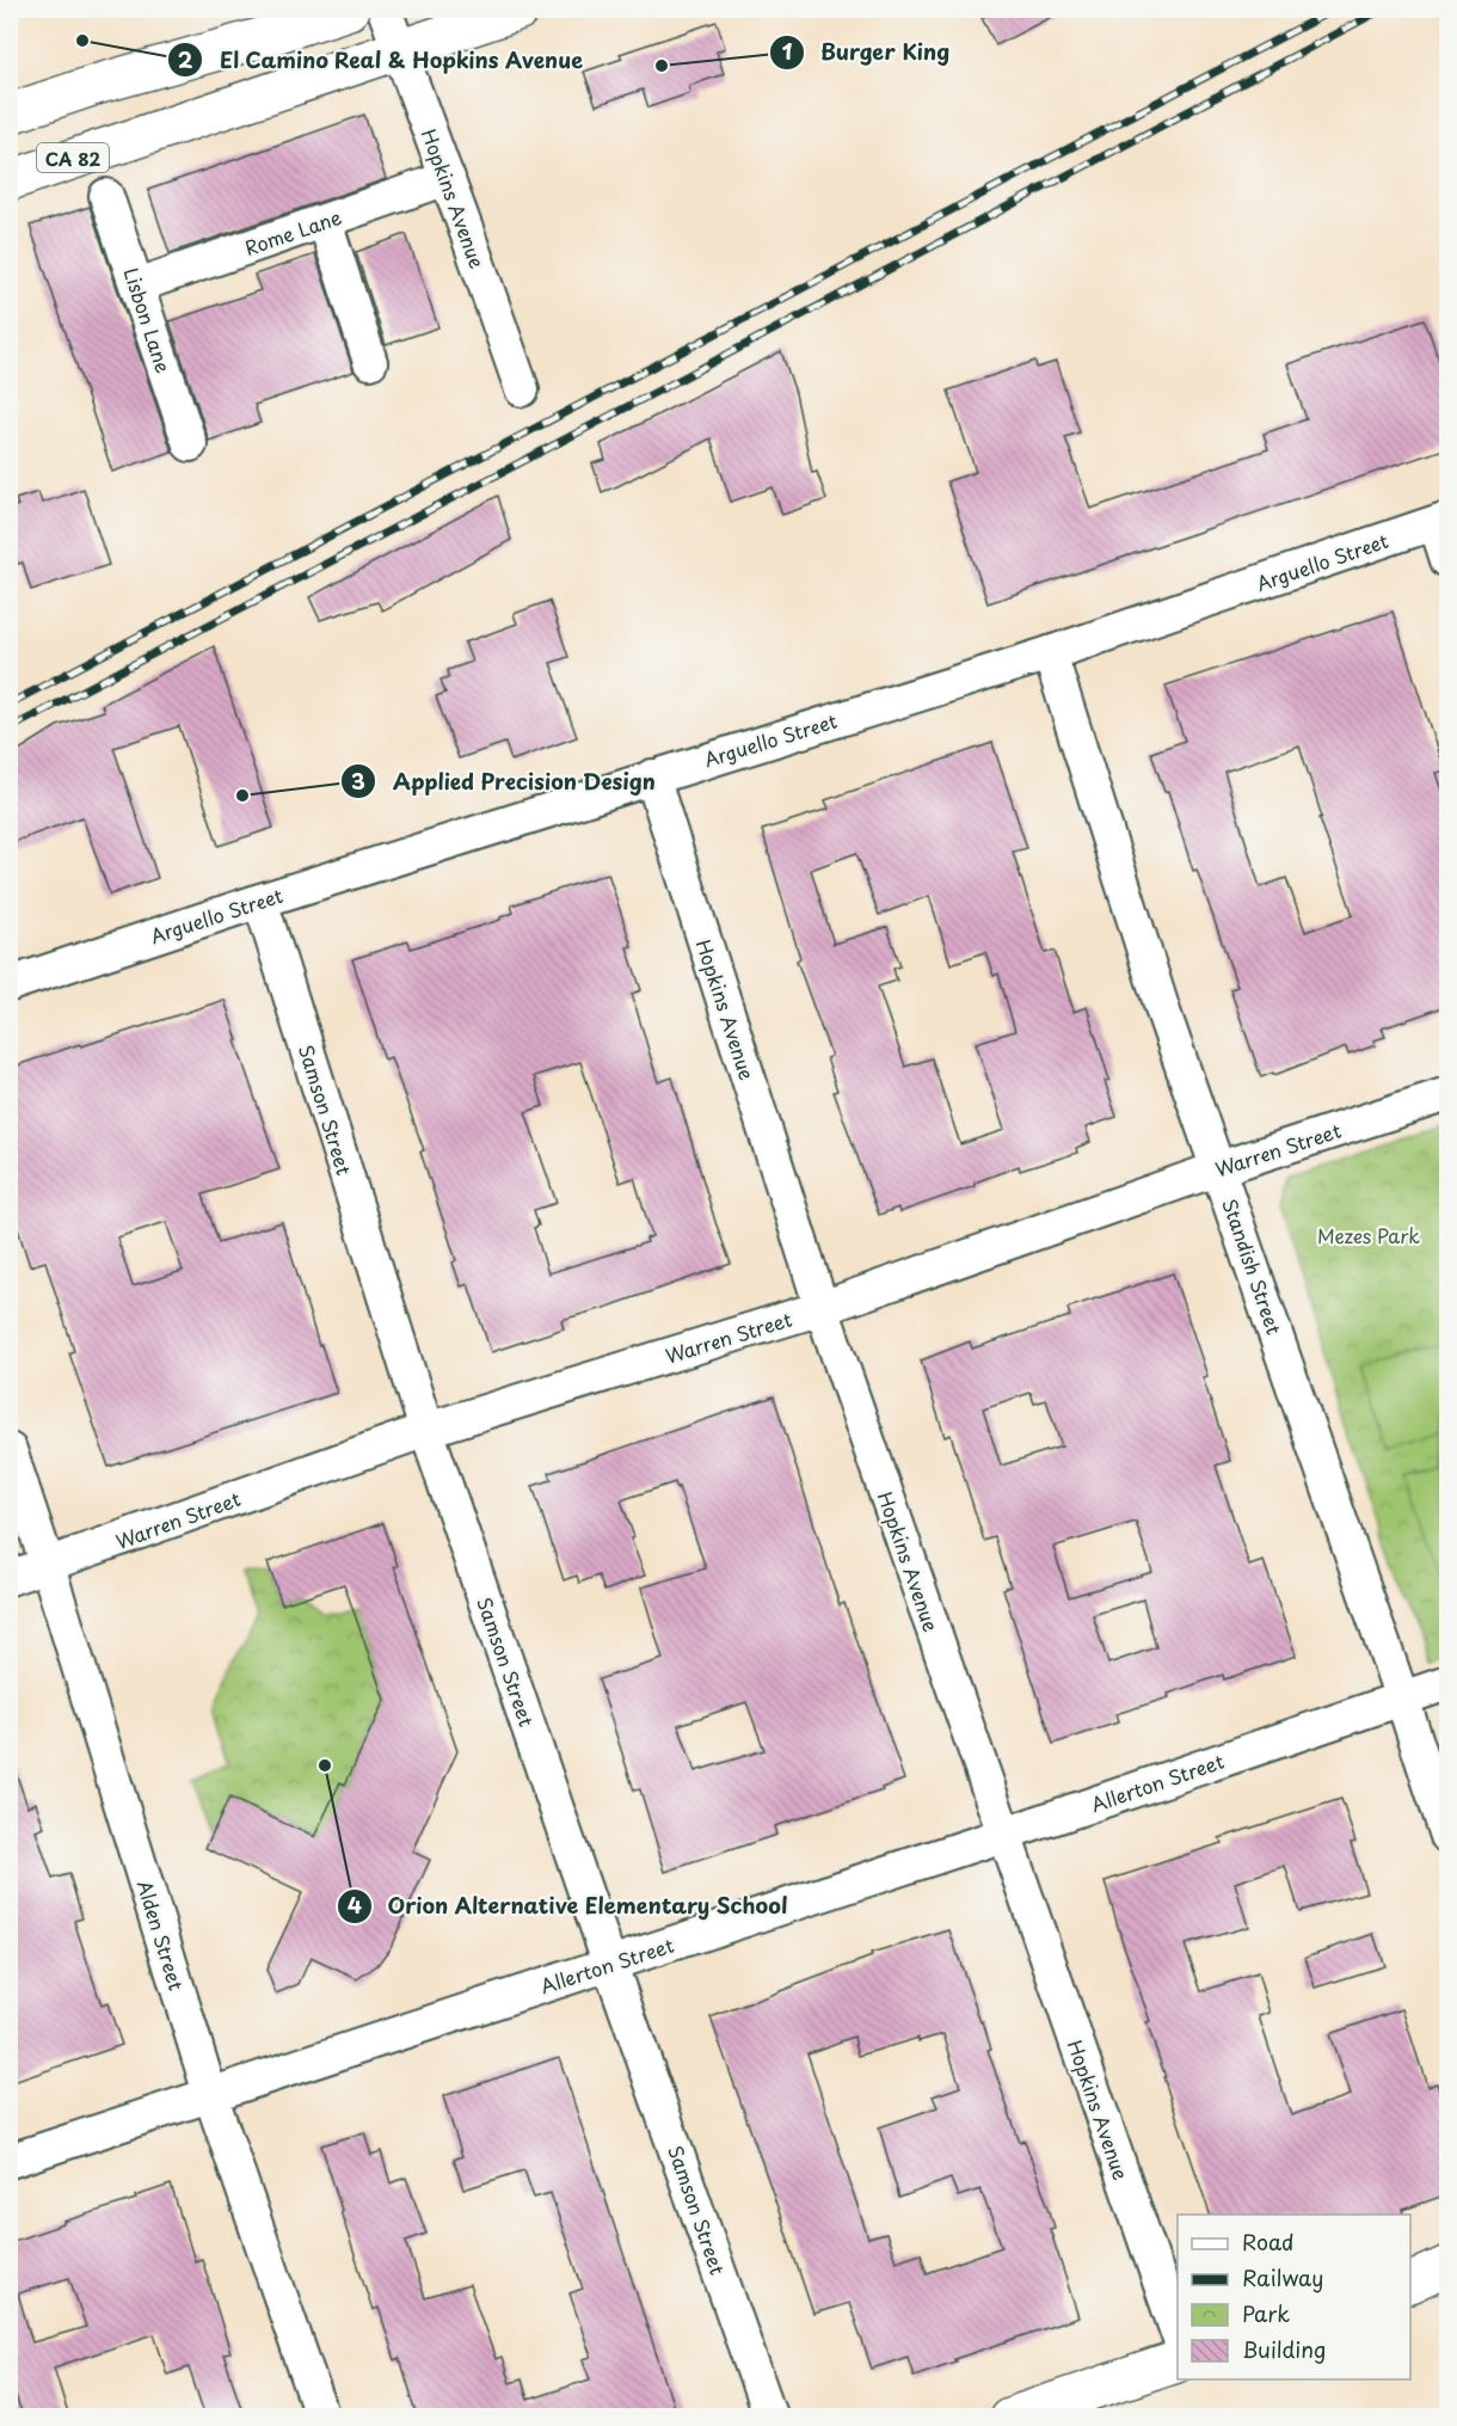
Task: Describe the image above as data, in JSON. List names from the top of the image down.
{
  "streets": {
    "main road": ["CA 82"],
    "street": [
      "Hopkins Avenue",
      "Rome Lane",
      "Lisbon Lane",
      "Arguello Street",
      "Samson Street",
      "Warren Street",
      "Standish Street",
      "Allerton Street",
      "Alden Street"
    ]
  },
  "crossings": [
    ["CA 82", "Hopkins Avenue"],
    ["Hopkins Avenue", "Rome Lane"],
    ["Hopkins Avenue", "Arguello Street"],
    ["Hopkins Avenue", "Warren Street"],
    ["Hopkins Avenue", "Allerton Street"],
    ["Rome Lane", "Lisbon Lane"],
    ["Arguello Street", "Samson Street"],
    ["Arguello Street", "Standish Street"],
    ["Samson Street", "Warren Street"],
    ["Samson Street", "Allerton Street"],
    ["Warren Street", "Standish Street"],
    ["Warren Street", "Alden Street"],
    ["Standish Street", "Allerton Street"],
    ["Allerton Street", "Alden Street"]
  ],
  "parks": ["Mezes Park"],
  "places": [
    "El Camino Real & Hopkins Avenue",
    "Burger King",
    "Applied Precision Design",
    "Orion Alternative Elementary School"
  ],
  "legend": [
    "Road",
    "Railway",
    "Park",
    "Building"
  ]
}
